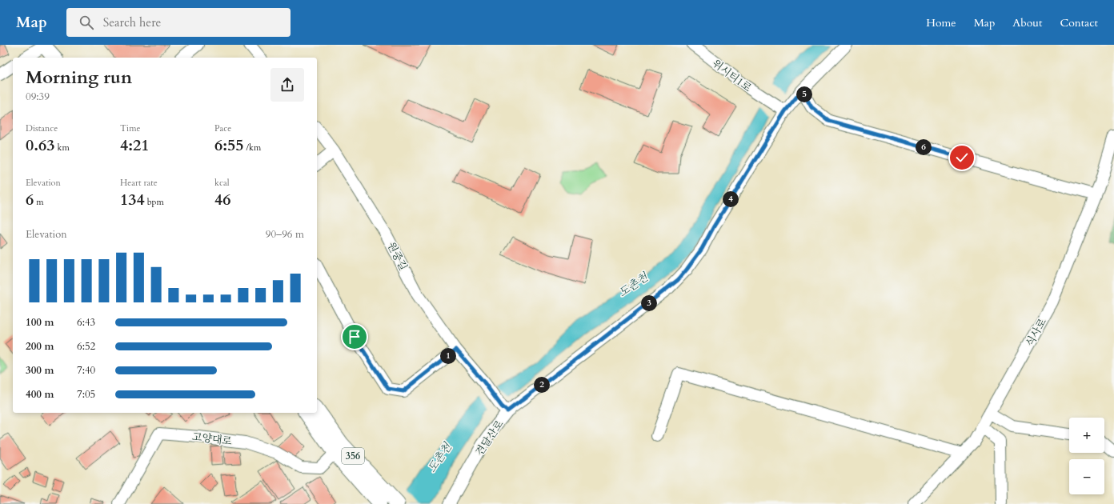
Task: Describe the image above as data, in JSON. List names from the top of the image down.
{
  "streets": {
    "main road": ["356"],
    "street": [
      "위시티1로",
      "원중길",
      "식사로",
      "견달산로",
      "고양대로"
    ]
  },
  "crossings": [
    ["위시티1로", "견달산로"],
    ["원중길", "견달산로"]
  ],
  "water": ["도촌천"],
  "page": {
    "header": "Map",
    "search": "Search here",
    "nav": [
      "Home",
      "Map",
      "About",
      "Contact"
    ],
    "heading": ["Morning run", "09:39"],
    "pins": [
      "5",
      "6",
      "4",
      "3",
      "1",
      "2"
    ],
    "stats": [
      ["Distance", "0.63 km"],
      ["Time", "4:21"],
      ["Pace", "6:55 /km"],
      ["Elevation", "6 m"],
      ["Heart rate", "134 bpm"],
      ["kcal", "46"]
    ],
    "chart": ["Elevation", "90–96 m"],
    "list": [
      {
        "name": "100 m",
        "note": "6:43"
      },
      {
        "name": "200 m",
        "note": "6:52"
      },
      {
        "name": "300 m",
        "note": "7:40"
      },
      {
        "name": "400 m",
        "note": "7:05"
      }
    ],
    "map_buttons": ["+", "−"]
  }
}
